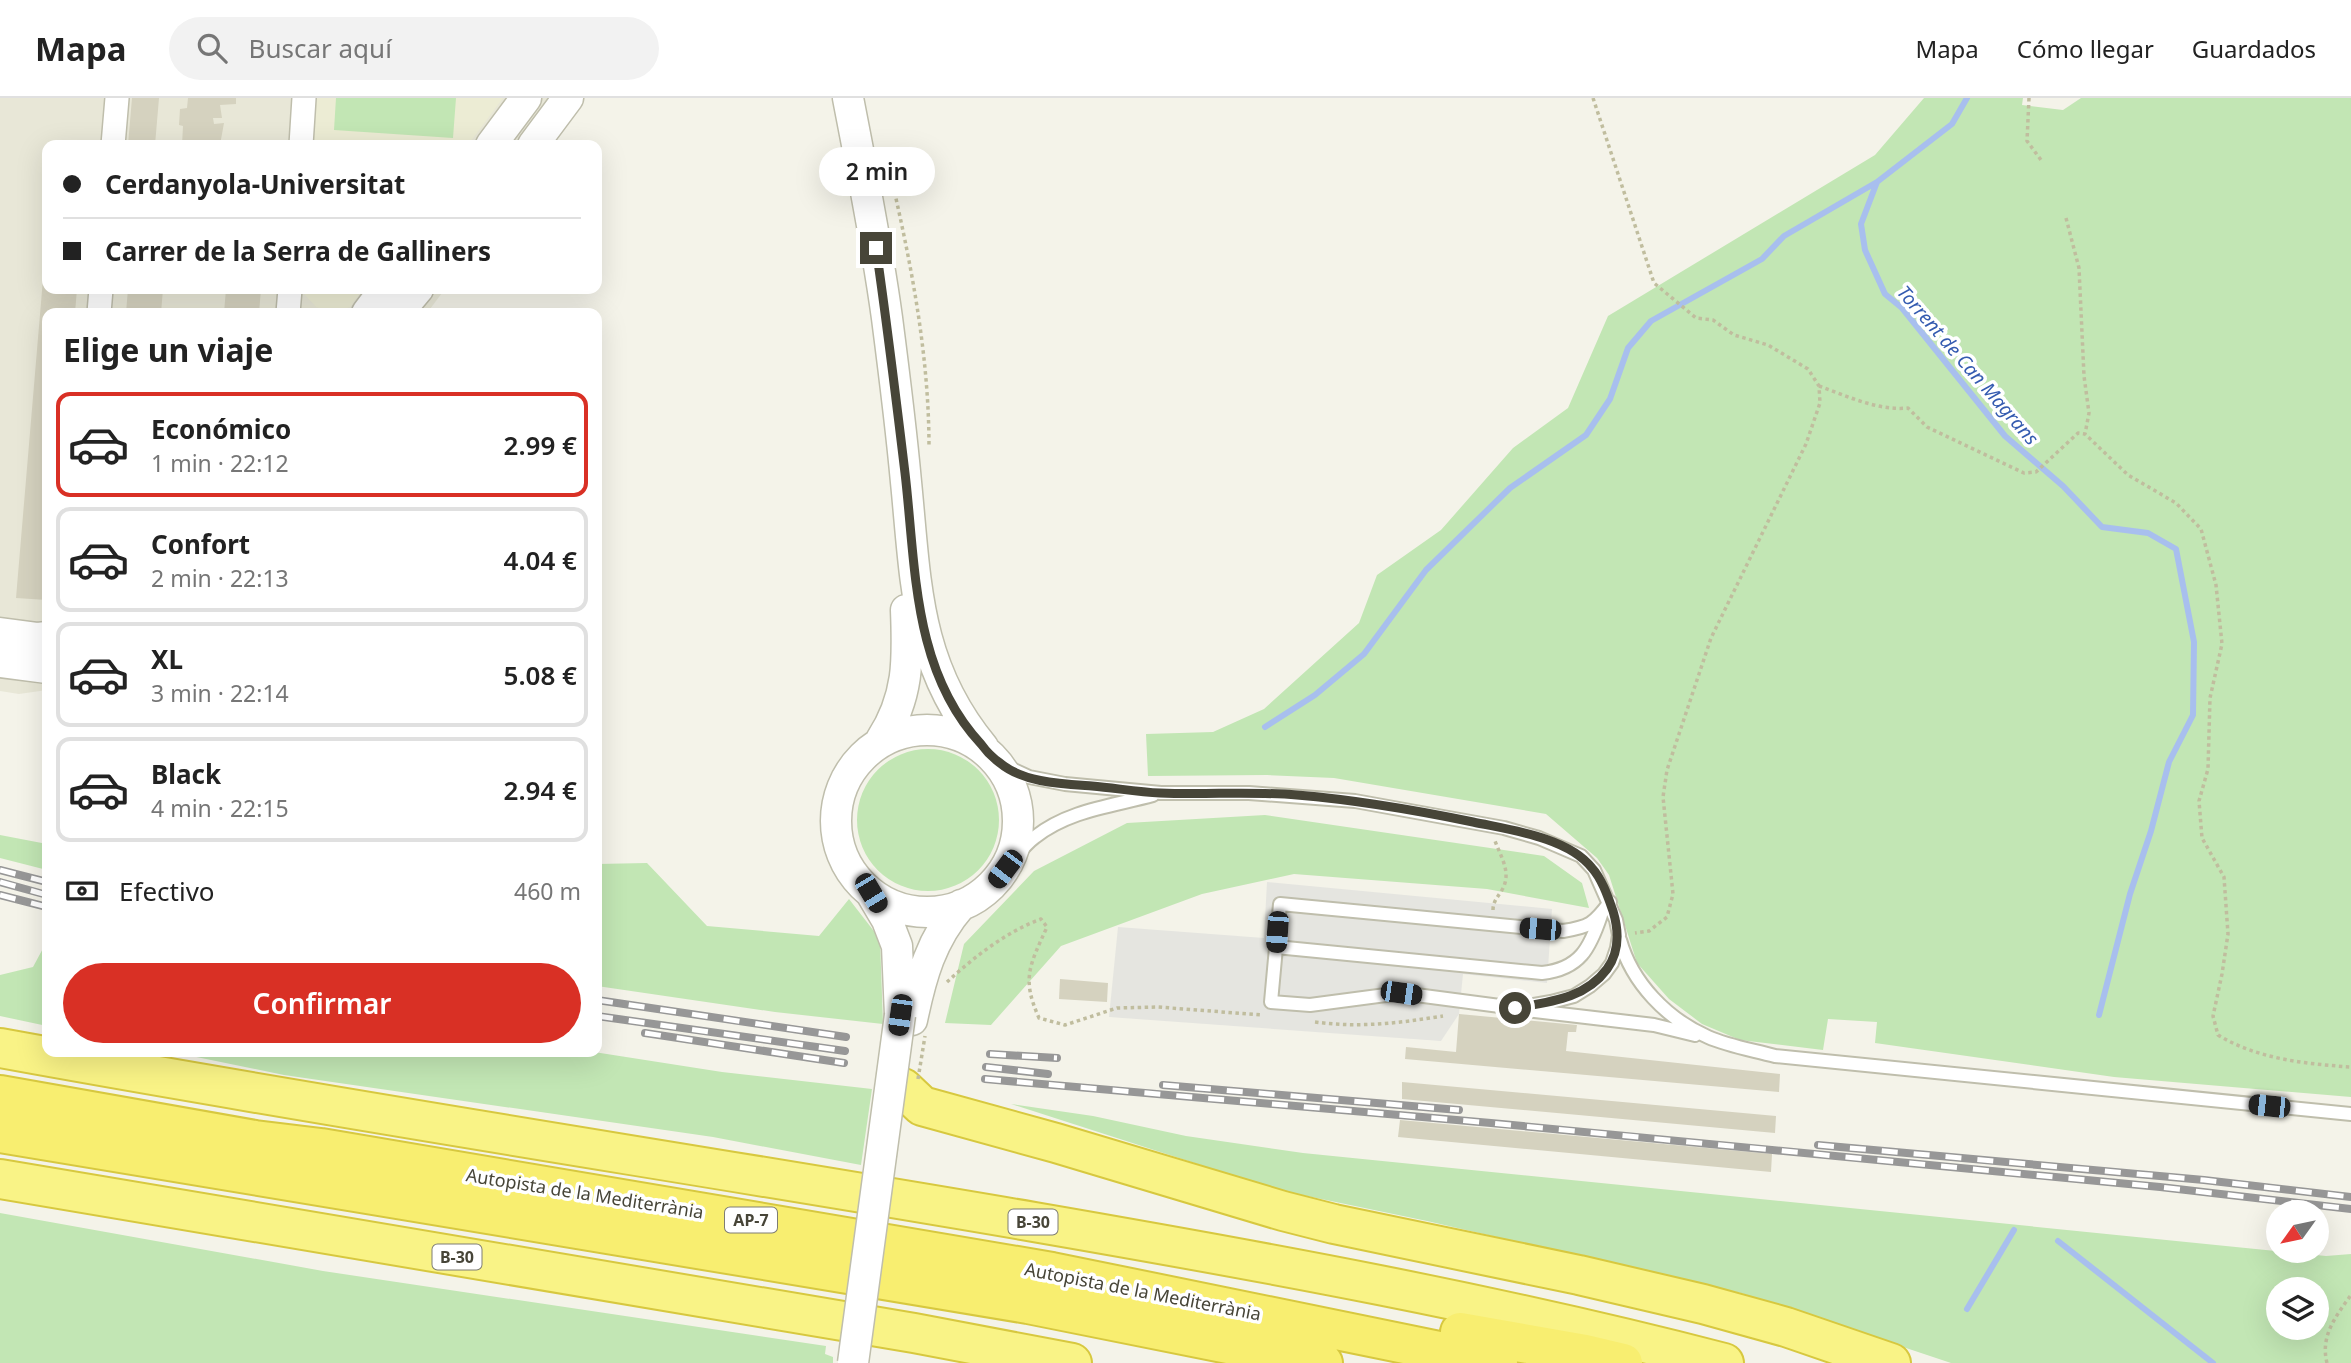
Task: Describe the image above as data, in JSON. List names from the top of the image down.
{
  "streets": {
    "highway": ["Autopista de la Mediterrània", "AP-7", "B-30"]
  },
  "water": ["Torrent de Can Magrans"],
  "north": "bottom left",
  "page": {
    "header": "Mapa",
    "search": "Buscar aquí",
    "nav": ["Mapa", "Cómo llegar", "Guardados"],
    "banner": ["Cerdanyola-Universitat", "Carrer de la Serra de Galliners"],
    "bubble": "2 min",
    "heading": "Elige un viaje",
    "list": [
      {
        "name": "Económico",
        "note": "1 min · 22:12",
        "value": "2.99 €"
      },
      {
        "name": "Confort",
        "note": "2 min · 22:13",
        "value": "4.04 €"
      },
      {
        "name": "XL",
        "note": "3 min · 22:14",
        "value": "5.08 €"
      },
      {
        "name": "Black",
        "note": "4 min · 22:15",
        "value": "2.94 €"
      }
    ],
    "pay": ["Efectivo", "460 m"],
    "buttons": "Confirmar"
  }
}
